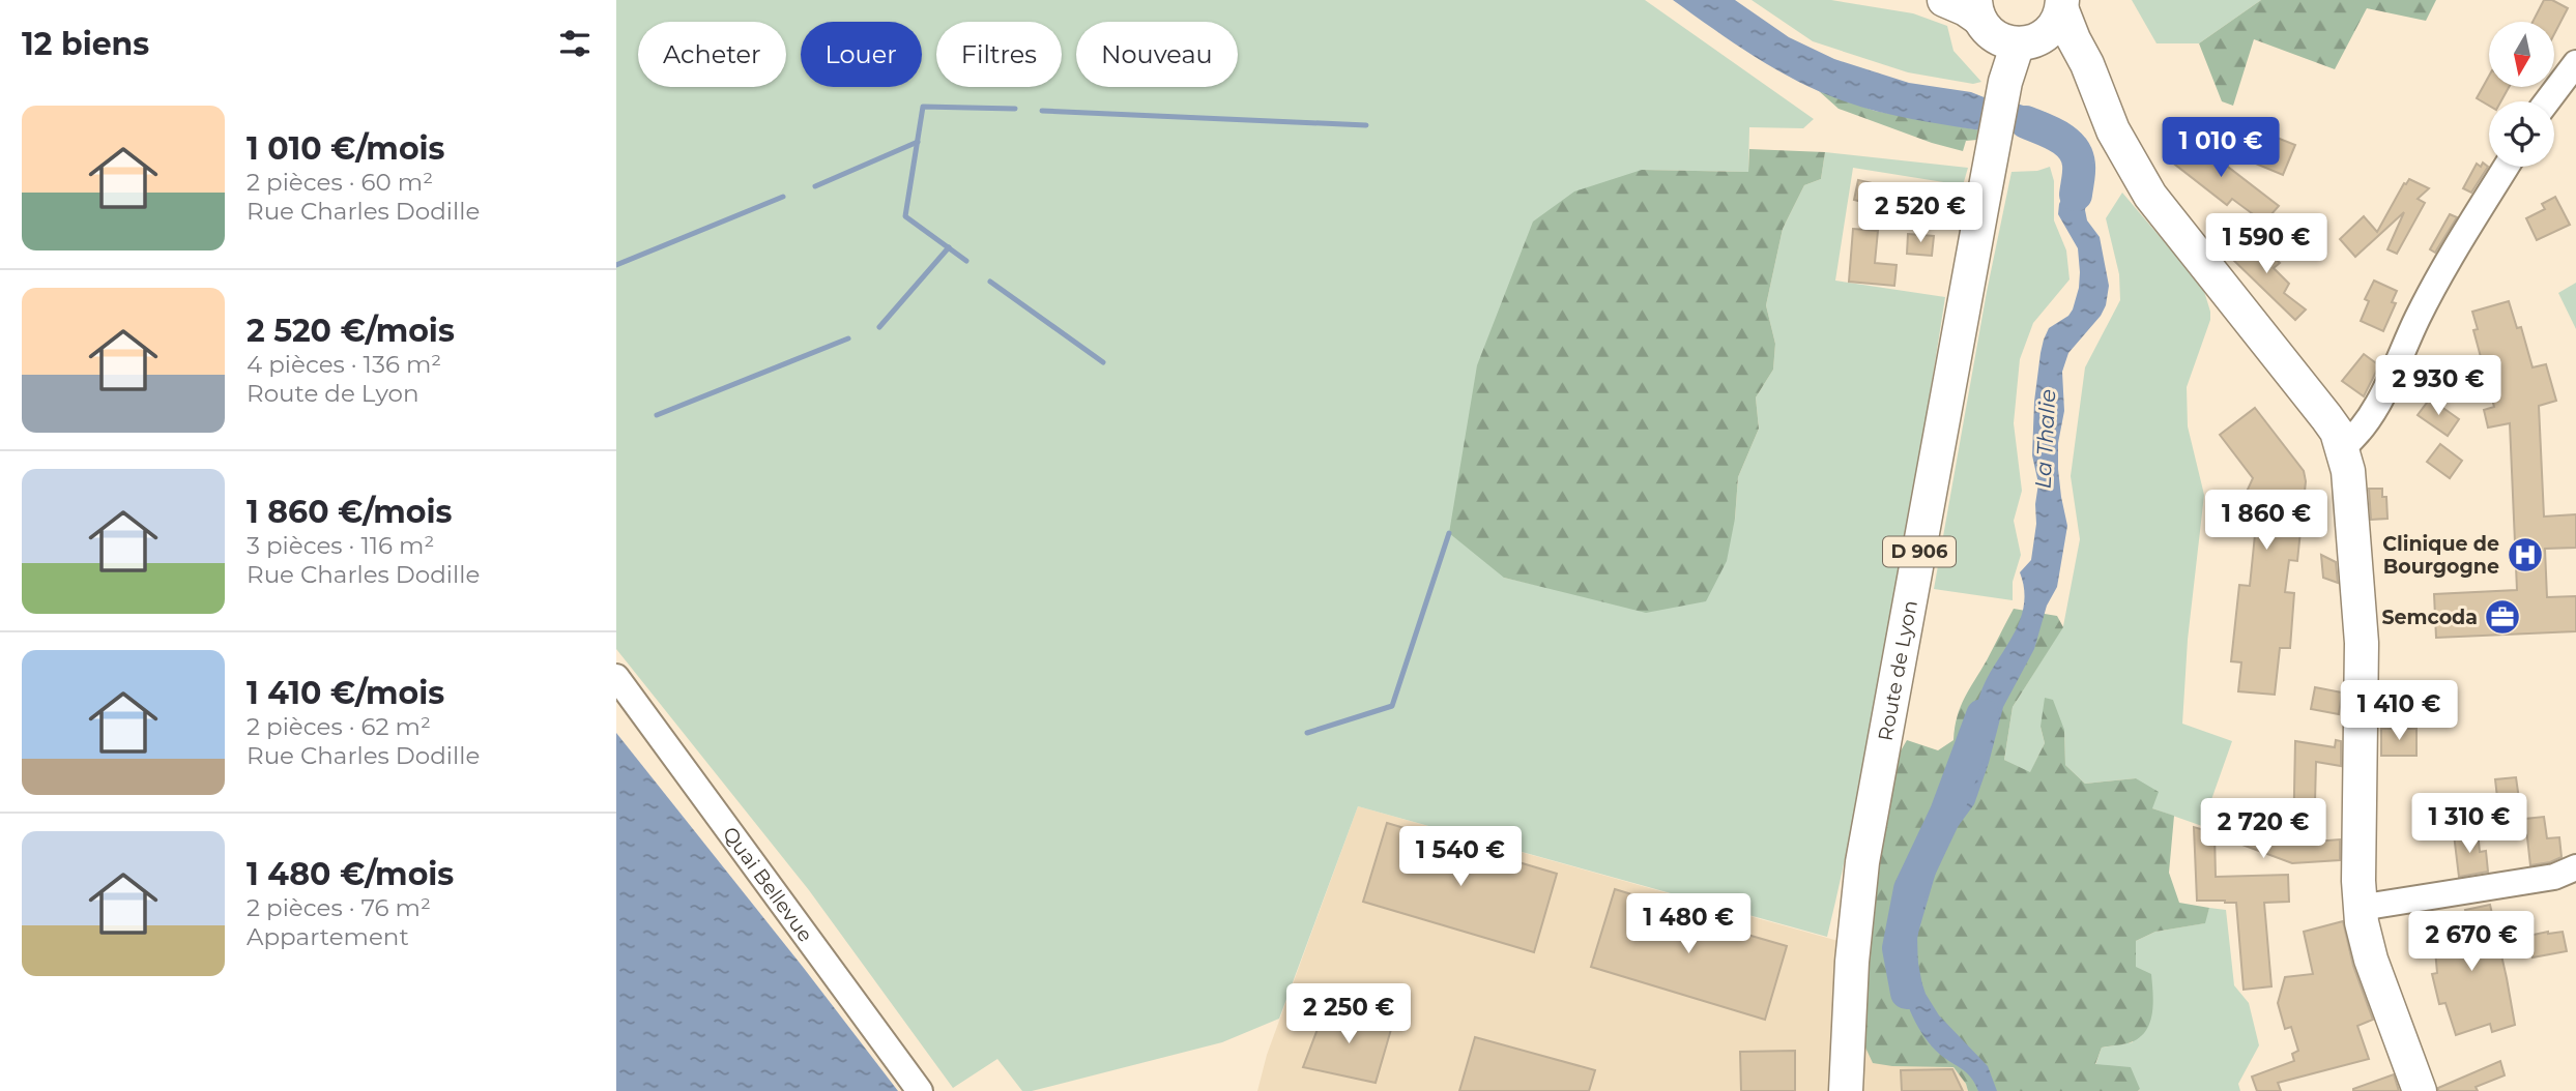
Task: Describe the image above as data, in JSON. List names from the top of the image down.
{
  "streets": {
    "main road": ["D 906", "Route de Lyon"],
    "street": ["Quai Bellevue"]
  },
  "water": ["La Thalie"],
  "places": {
    "hospital": ["Clinique de Bourgogne"],
    "office": ["Semcoda"]
  },
  "north": "bottom",
  "page": {
    "heading": "12 biens",
    "chip": [
      "Acheter",
      "Louer",
      "Filtres",
      "Nouveau"
    ],
    "list": [
      {
        "name": "1 010 €/mois",
        "note": "2 pièces · 60 m² · Rue Charles Dodille"
      },
      {
        "name": "2 520 €/mois",
        "note": "4 pièces · 136 m² · Route de Lyon"
      },
      {
        "name": "1 860 €/mois",
        "note": "3 pièces · 116 m² · Rue Charles Dodille"
      },
      {
        "name": "1 410 €/mois",
        "note": "2 pièces · 62 m² · Rue Charles Dodille"
      },
      {
        "name": "1 480 €/mois",
        "note": "2 pièces · 76 m² · Appartement"
      }
    ],
    "price": [
      "1 010 €",
      "2 520 €",
      "1 590 €",
      "2 930 €",
      "1 860 €",
      "1 410 €",
      "1 310 €",
      "2 720 €",
      "1 540 €",
      "1 480 €",
      "2 670 €",
      "2 250 €"
    ]
  }
}
